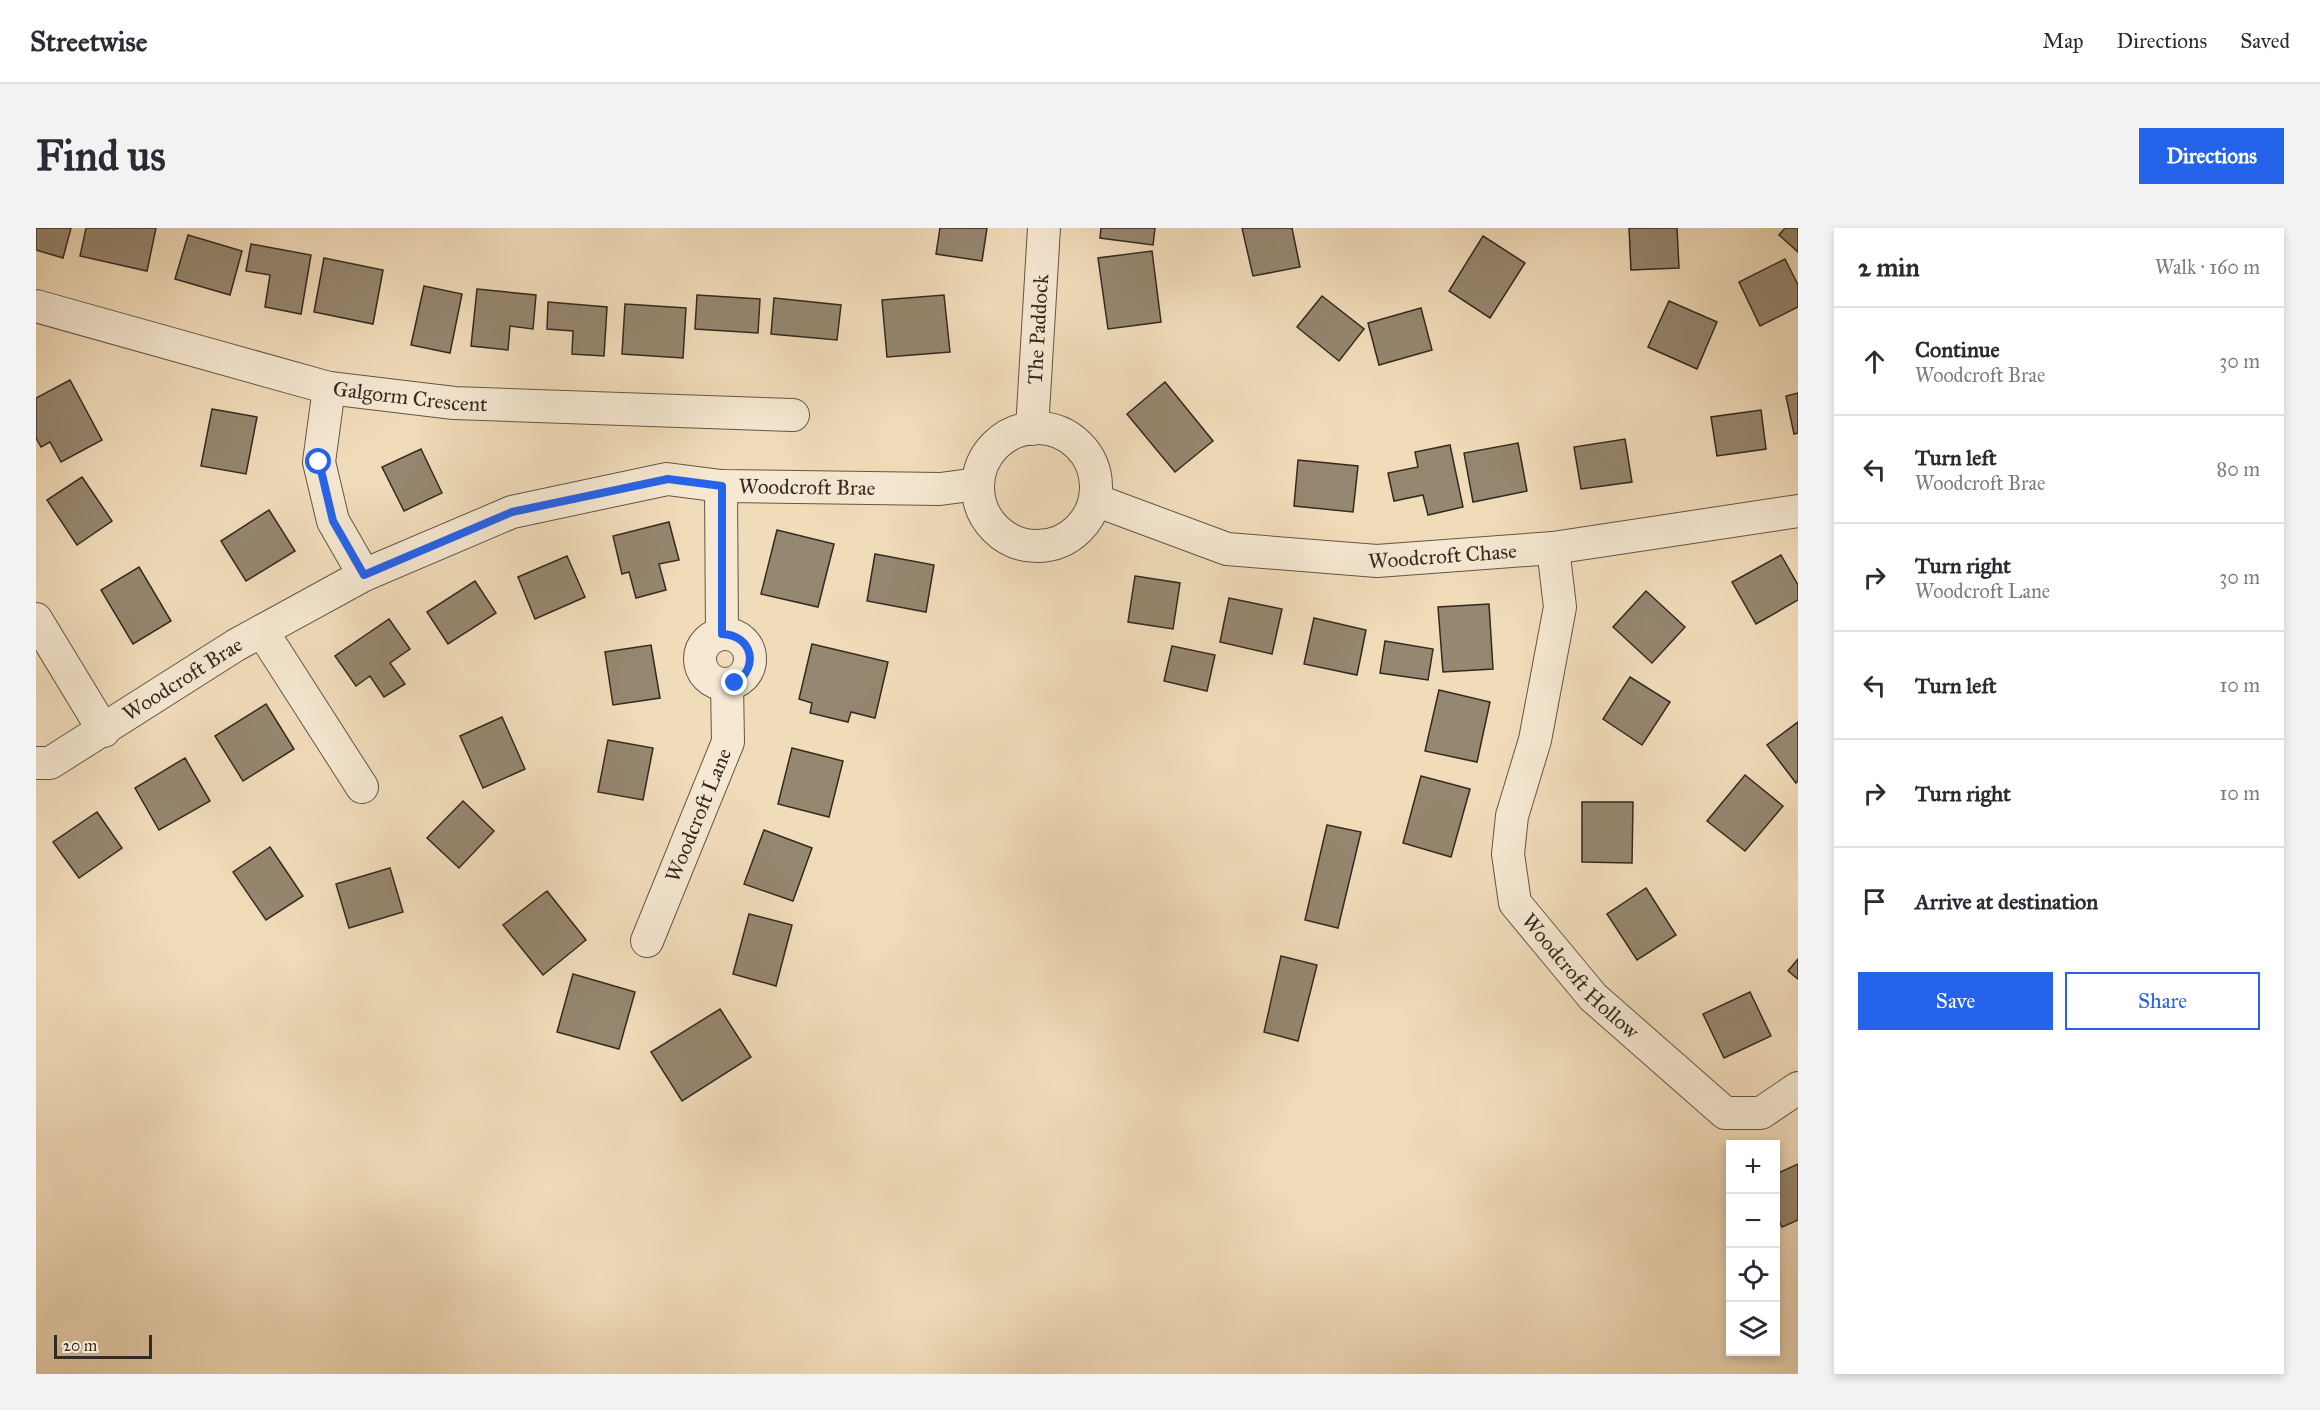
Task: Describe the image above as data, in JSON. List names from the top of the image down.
{
  "streets": {
    "street": [
      "The Paddock",
      "Galgorm Crescent",
      "Woodcroft Brae",
      "Woodcroft Chase",
      "Woodcroft Lane",
      "Woodcroft Hollow"
    ]
  },
  "crossings": [
    ["The Paddock", "Woodcroft Brae"],
    ["The Paddock", "Woodcroft Chase"],
    ["Woodcroft Brae", "Woodcroft Chase"],
    ["Woodcroft Brae", "Woodcroft Lane"],
    ["Woodcroft Chase", "Woodcroft Hollow"]
  ],
  "scale_bar": "20 m",
  "page": {
    "header": "Streetwise",
    "nav": ["Map", "Directions", "Saved"],
    "buttons": [
      "Directions",
      ["Save", "Share"]
    ],
    "title": "Find us",
    "heading": ["2 min", "Walk · 160 m"],
    "list": [
      ["Continue", "Woodcroft Brae", "30 m"],
      ["Turn left", "Woodcroft Brae", "80 m"],
      ["Turn right", "Woodcroft Lane", "30 m"],
      ["Turn left", "10 m"],
      ["Turn right", "10 m"],
      "Arrive at destination"
    ],
    "map_buttons": ["+", "−"],
    "scale": "20 m"
  }
}
